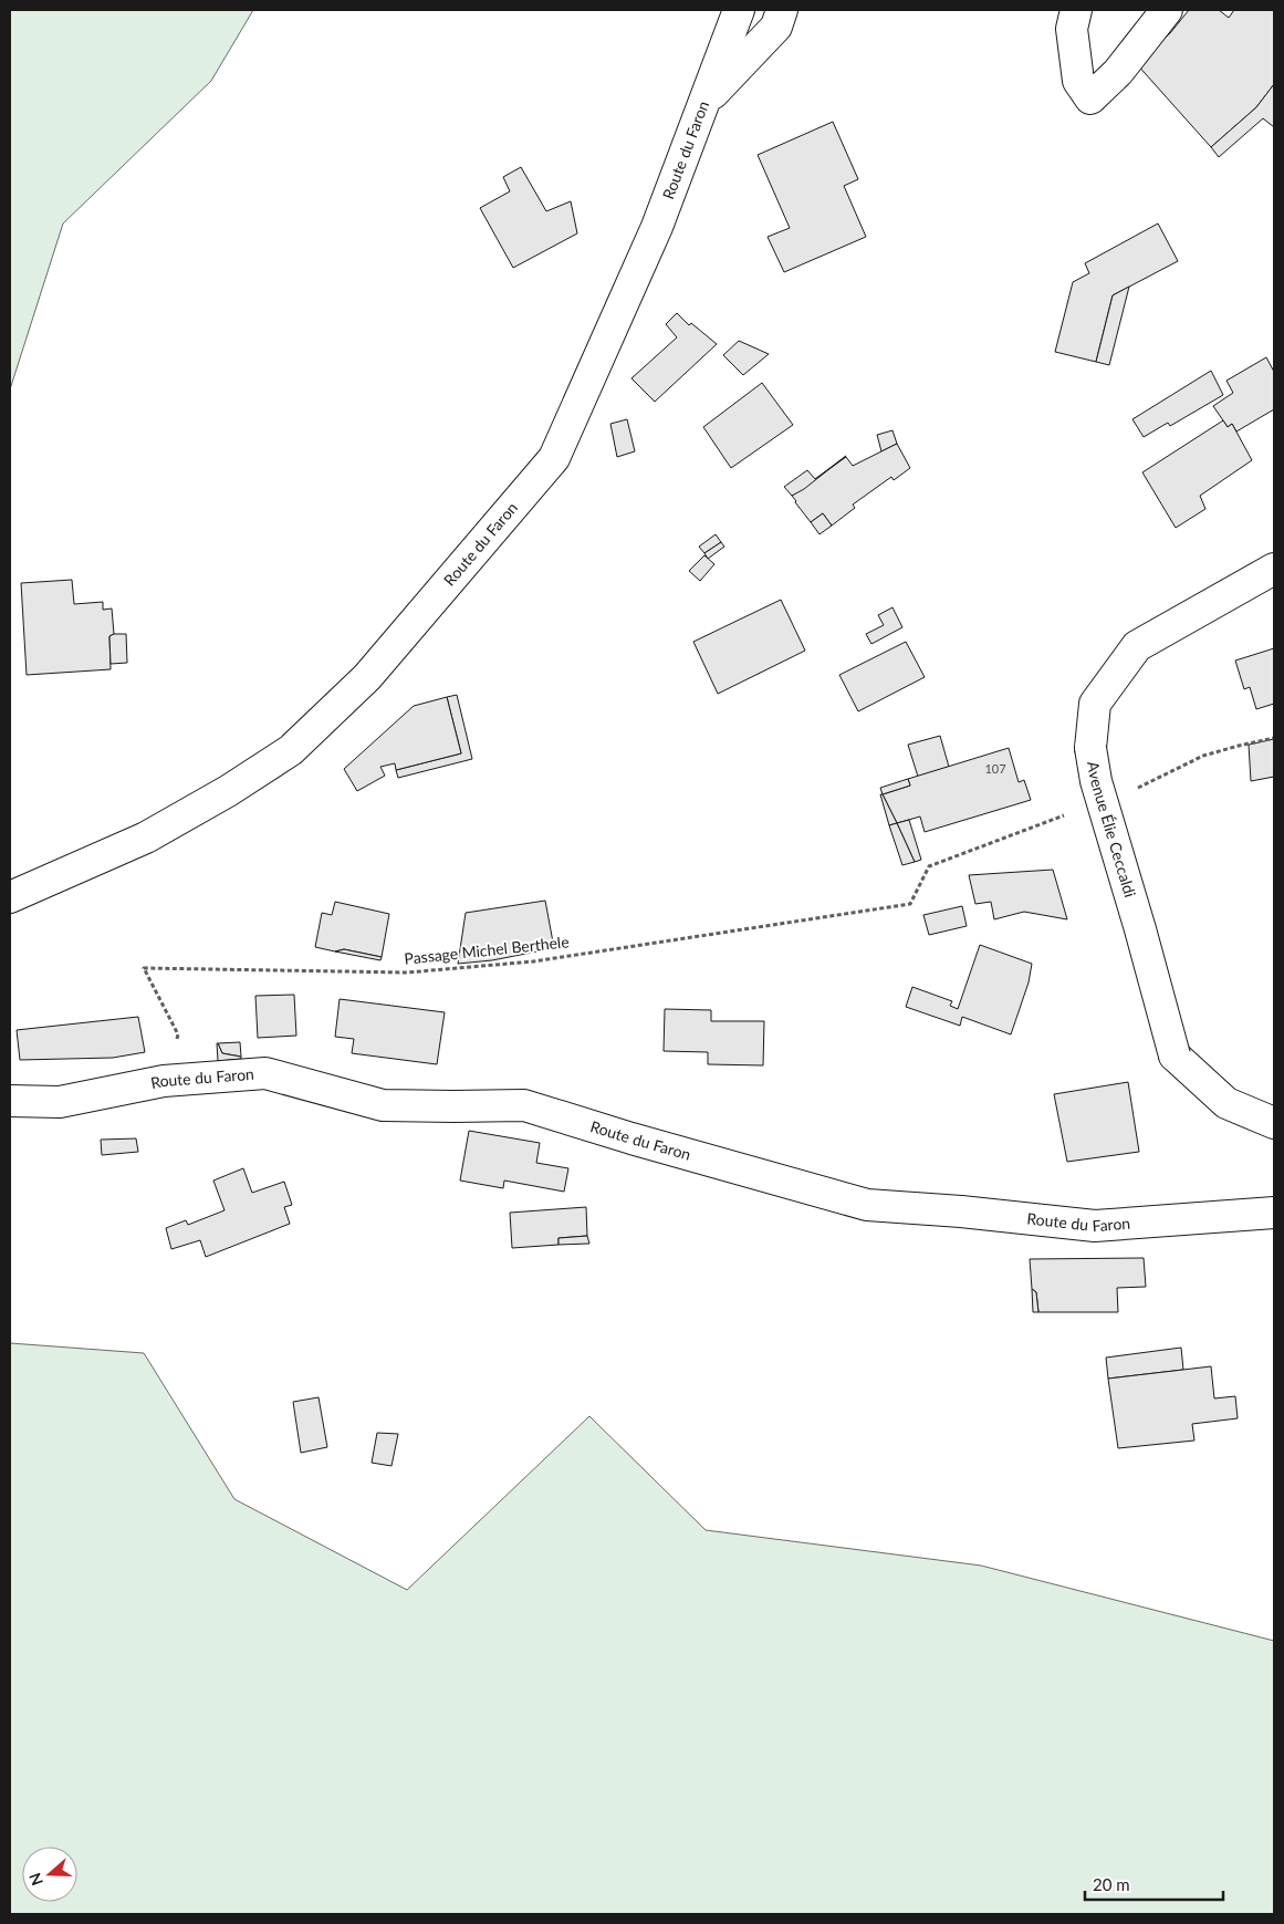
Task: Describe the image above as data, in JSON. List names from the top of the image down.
{
  "streets": {
    "street": ["Route du Faron", "Avenue Élie Ceccaldi"],
    "path": ["Passage Michel Berthele"]
  },
  "crossings": [
    ["Route du Faron", "Passage Michel Berthele"]
  ],
  "house_numbers": ["107"],
  "scale_bar": "20 m",
  "north": "left"
}
